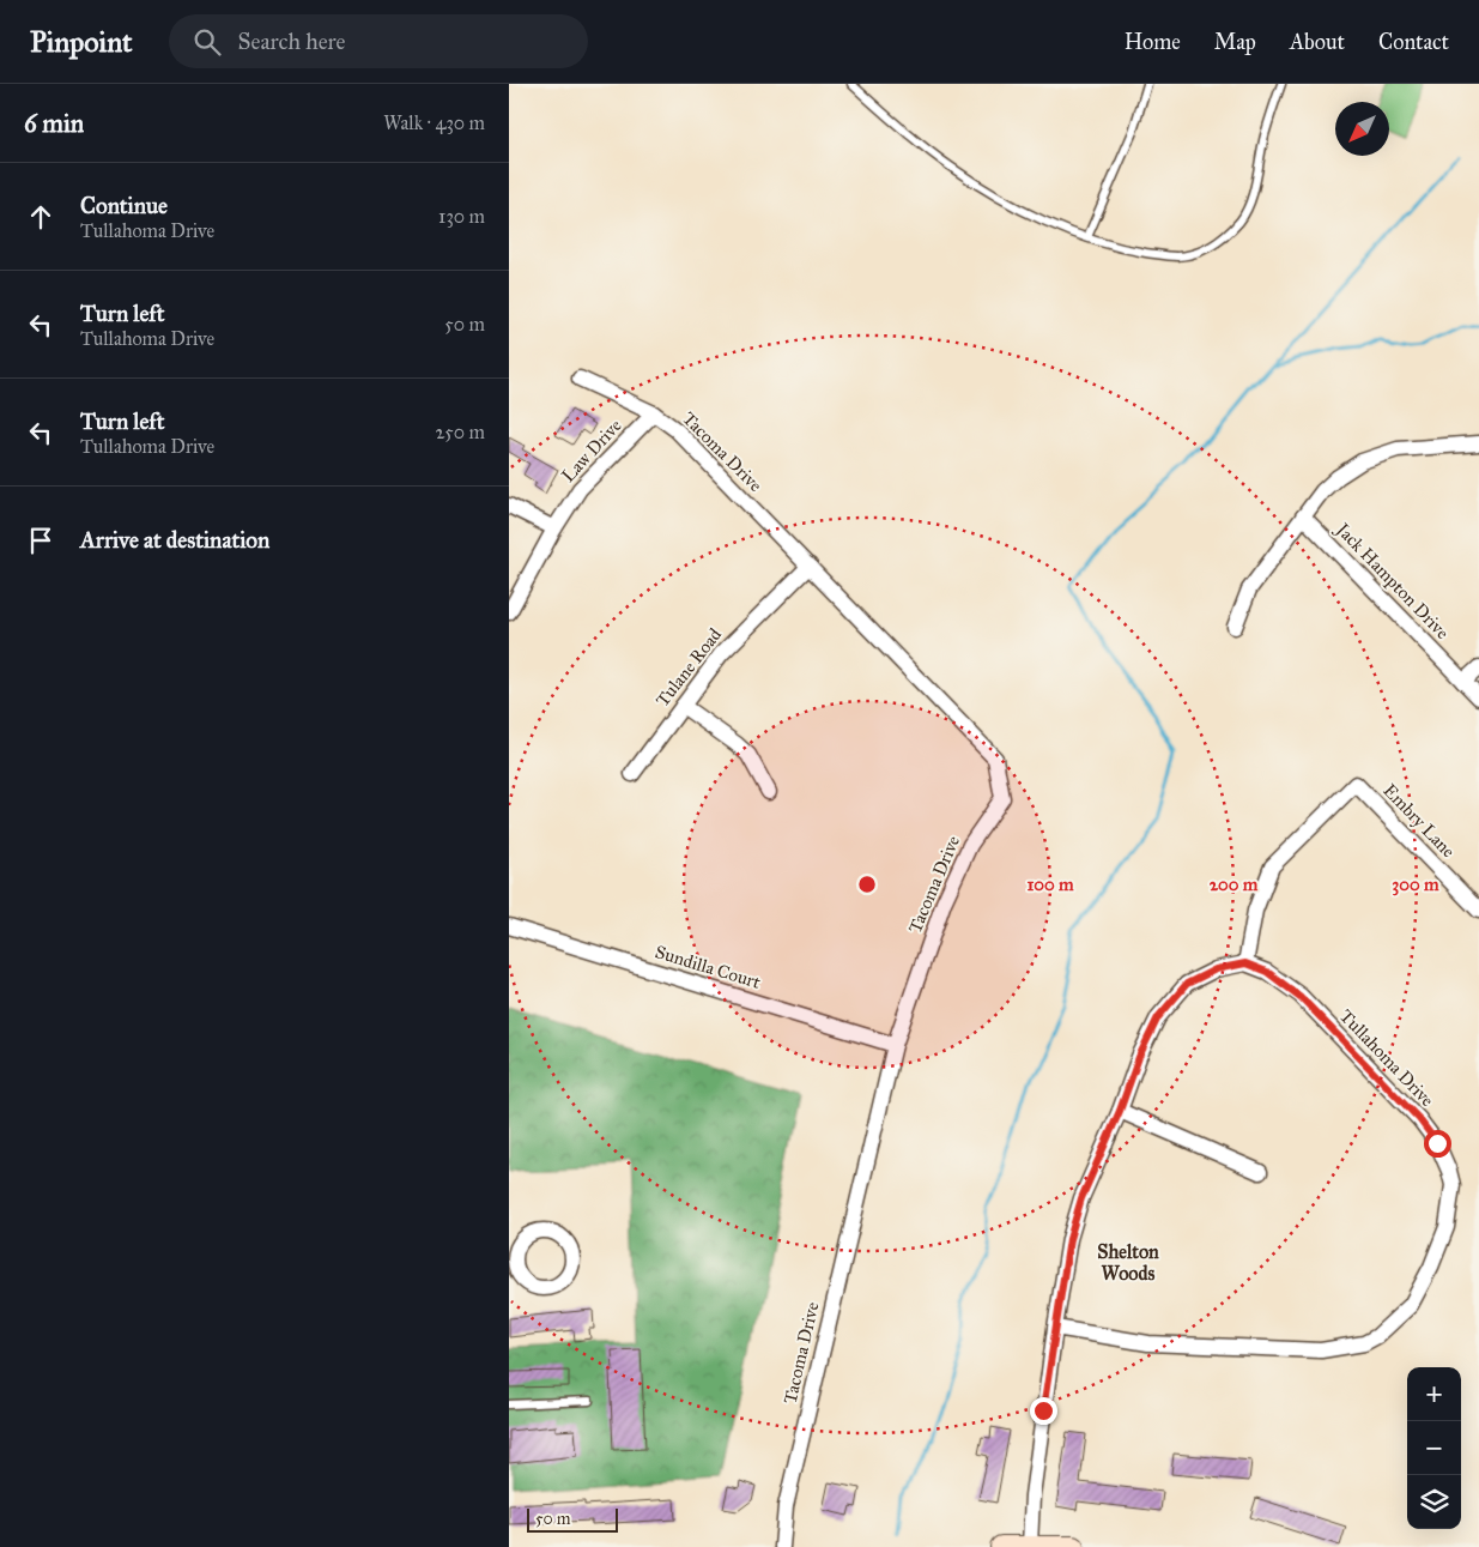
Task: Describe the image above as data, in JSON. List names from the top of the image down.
{
  "streets": {
    "street": [
      "Law Drive",
      "Tacoma Drive",
      "Jack Hampton Drive",
      "Tulane Road",
      "Embry Lane",
      "Sundilla Court",
      "Tullahoma Drive"
    ]
  },
  "crossings": [
    ["Law Drive", "Tacoma Drive"],
    ["Tacoma Drive", "Tulane Road"],
    ["Tacoma Drive", "Sundilla Court"],
    ["Embry Lane", "Tullahoma Drive"]
  ],
  "districts": ["Shelton Woods"],
  "scale_bar": "50 m",
  "north": "bottom left",
  "page": {
    "header": "Pinpoint",
    "search": "Search here",
    "nav": [
      "Home",
      "Map",
      "About",
      "Contact"
    ],
    "heading": ["6 min", "Walk · 430 m"],
    "list": [
      ["Continue", "Tullahoma Drive", "130 m"],
      ["Turn left", "Tullahoma Drive", "50 m"],
      ["Turn left", "Tullahoma Drive", "250 m"],
      "Arrive at destination"
    ],
    "map_buttons": ["+", "−"],
    "scale": "50 m"
  },
  "rings": ["100 m", "200 m", "300 m"]
}
